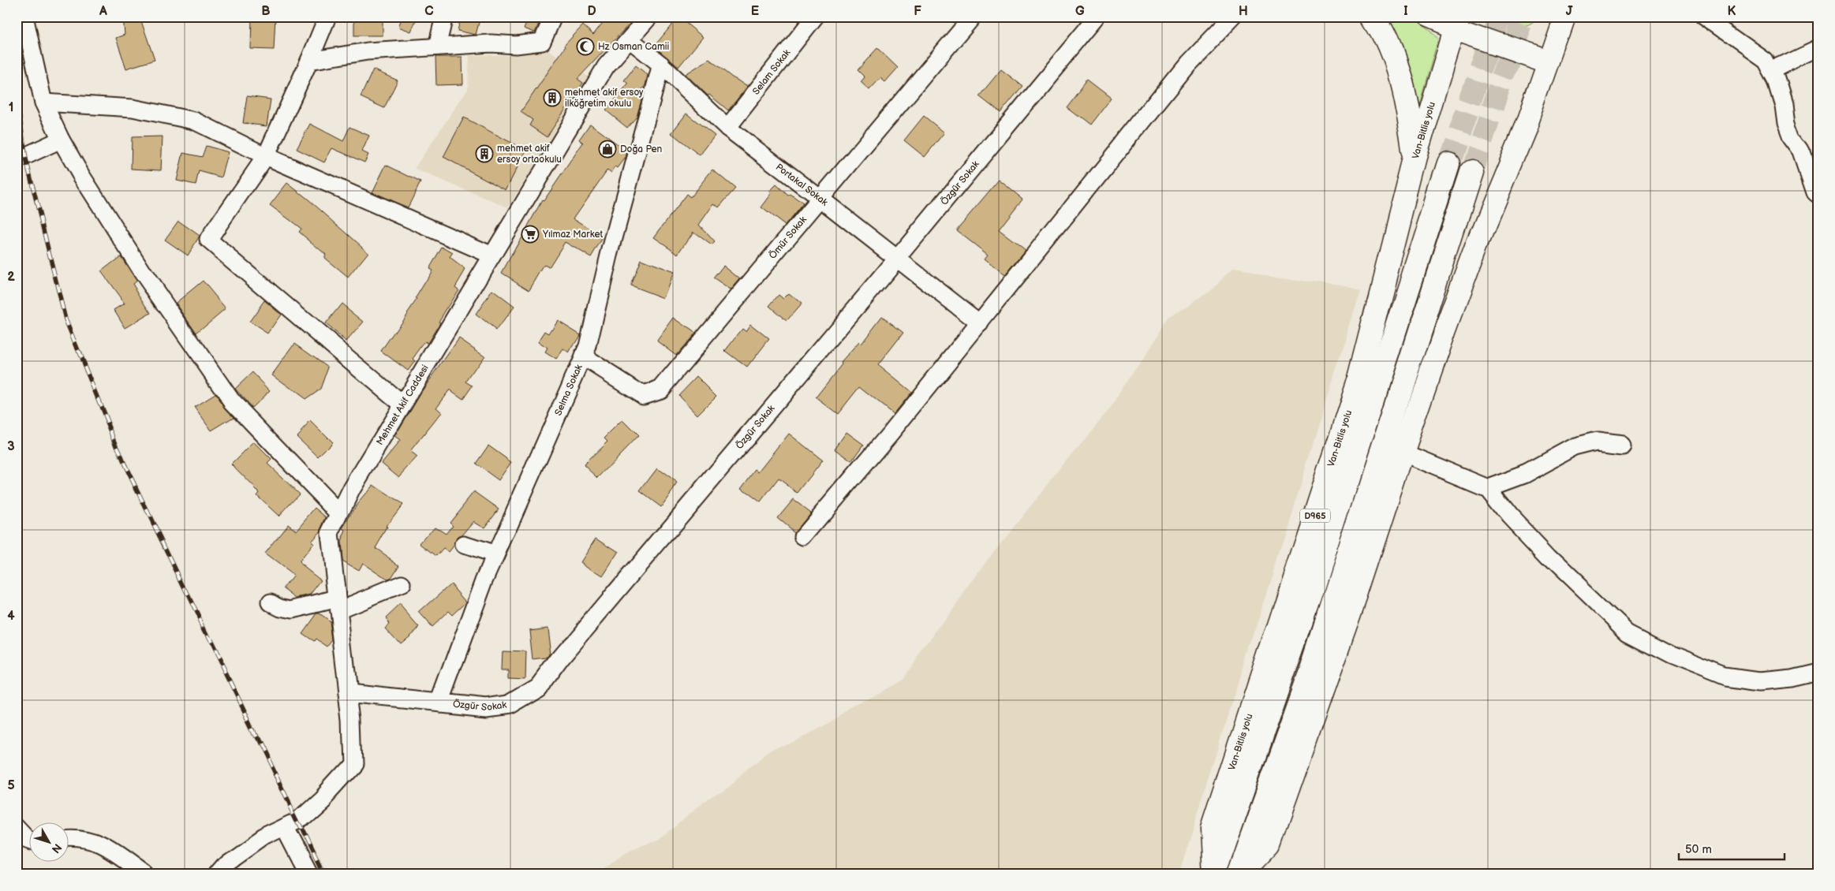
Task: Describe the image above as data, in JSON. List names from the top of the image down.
{
  "streets": {
    "highway": ["Van-Bitlis yolu", "D965"],
    "street": [
      "Selam Sokak",
      "Özgür Sokak",
      "Portakal Sokak",
      "Ömür Sokak",
      "Selma Sokak",
      "Mehmet Akif Caddesi"
    ]
  },
  "crossings": [
    ["Selam Sokak", "Portakal Sokak"],
    ["Özgür Sokak", "Portakal Sokak"],
    ["Özgür Sokak", "Selma Sokak"],
    ["Özgür Sokak", "Mehmet Akif Caddesi"],
    ["Portakal Sokak", "Ömür Sokak"],
    ["Portakal Sokak", "Selma Sokak"],
    ["Portakal Sokak", "Mehmet Akif Caddesi"],
    ["Ömür Sokak", "Selma Sokak"]
  ],
  "places": {
    "mosque": ["Hz Osman Camii"],
    "building": ["mehmet akif ersoy ilköğretim okulu", "mehmet akif ersoy ortaokulu"],
    "shop": ["Doğa Pen"],
    "supermarket": ["Yılmaz Market"]
  },
  "scale_bar": "50 m",
  "north": "bottom right",
  "grid": {
    "columns": [
      "A",
      "B",
      "C",
      "D",
      "E",
      "F",
      "G",
      "H",
      "I",
      "J",
      "K"
    ],
    "rows": [
      "1",
      "2",
      "3",
      "4",
      "5"
    ]
  }
}
